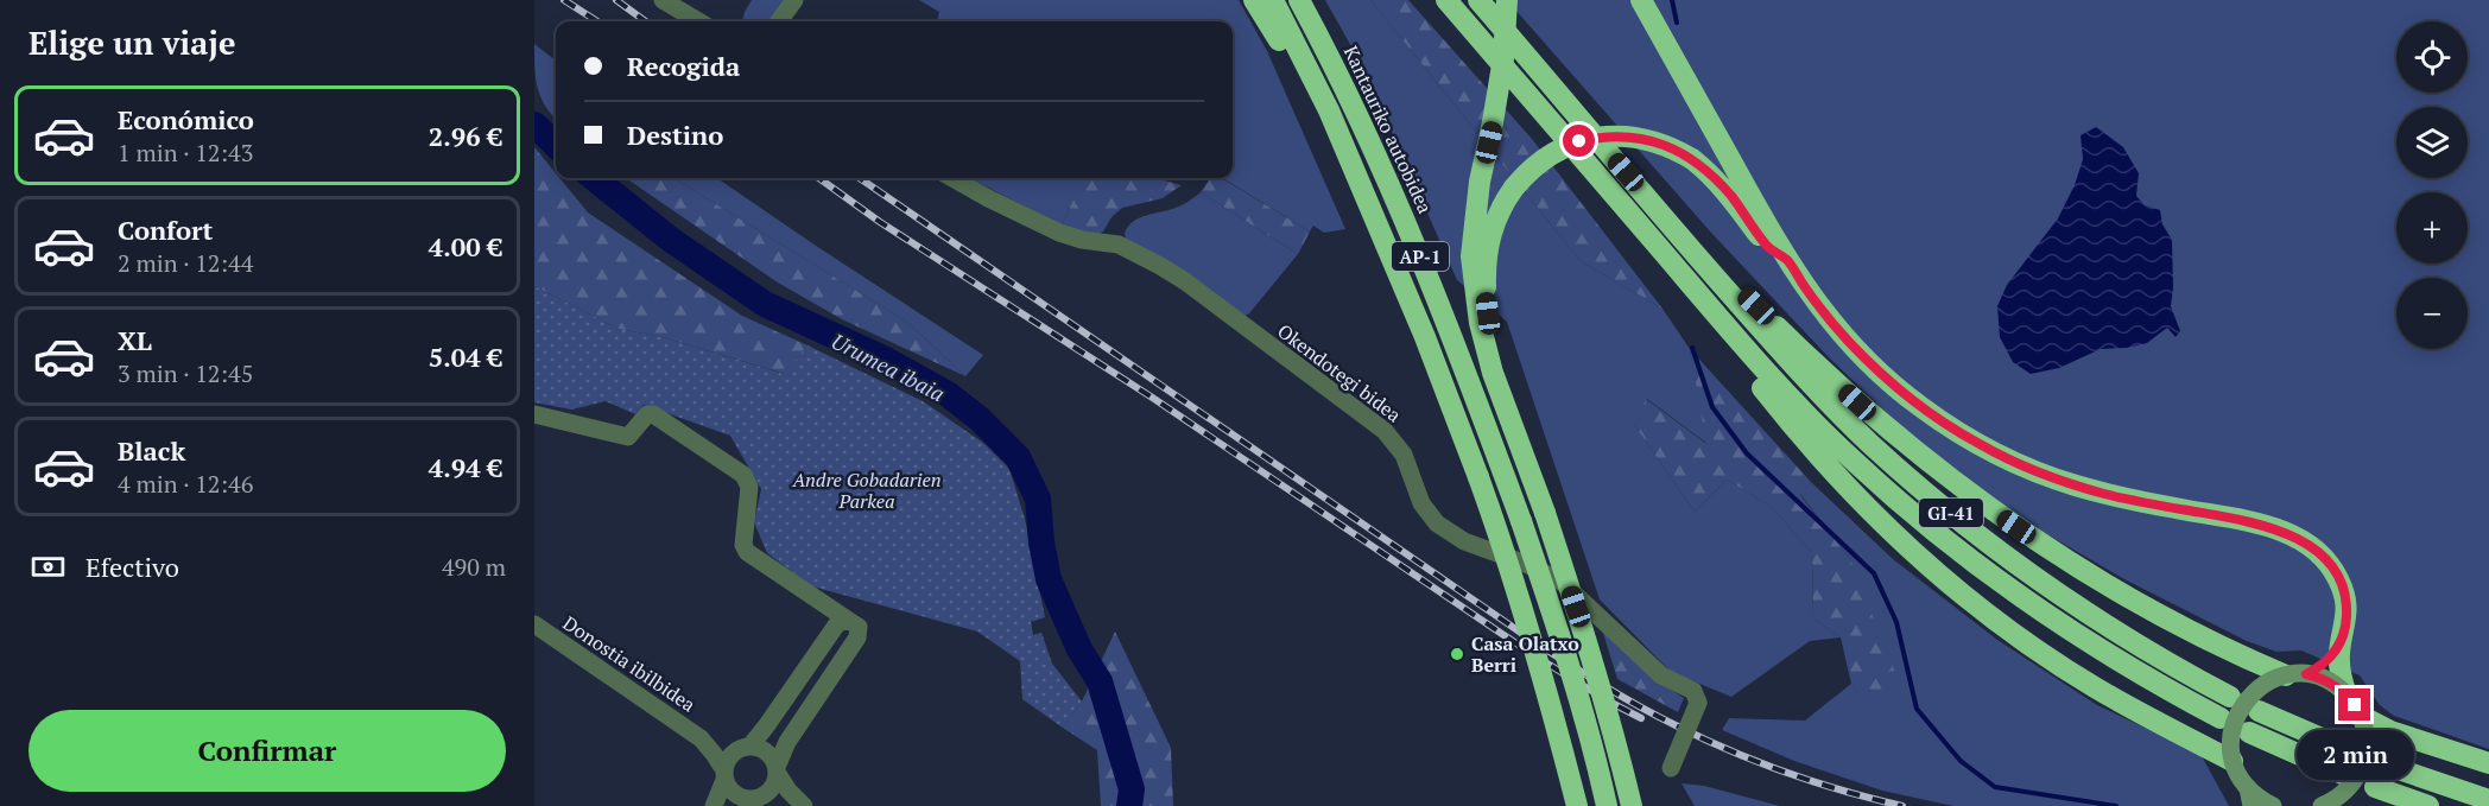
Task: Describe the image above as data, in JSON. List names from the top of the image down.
{
  "streets": {
    "highway": ["Kantauriko autobidea", "AP-1", "GI-41"],
    "street": ["Okendotegi bidea", "Donostia ibilbidea"]
  },
  "water": ["Urumea ibaia"],
  "parks": ["Andre Gobadarien Parkea"],
  "places": ["Casa Olatxo Berri"],
  "page": {
    "heading": "Elige un viaje",
    "map_buttons": ["+", "−"],
    "banner": ["Recogida", "Destino"],
    "list": [
      {
        "name": "Económico",
        "note": "1 min · 12:43",
        "value": "2.96 €"
      },
      {
        "name": "Confort",
        "note": "2 min · 12:44",
        "value": "4.00 €"
      },
      {
        "name": "XL",
        "note": "3 min · 12:45",
        "value": "5.04 €"
      },
      {
        "name": "Black",
        "note": "4 min · 12:46",
        "value": "4.94 €"
      }
    ],
    "pay": ["Efectivo", "490 m"],
    "buttons": "Confirmar",
    "bubble": "2 min"
  }
}
